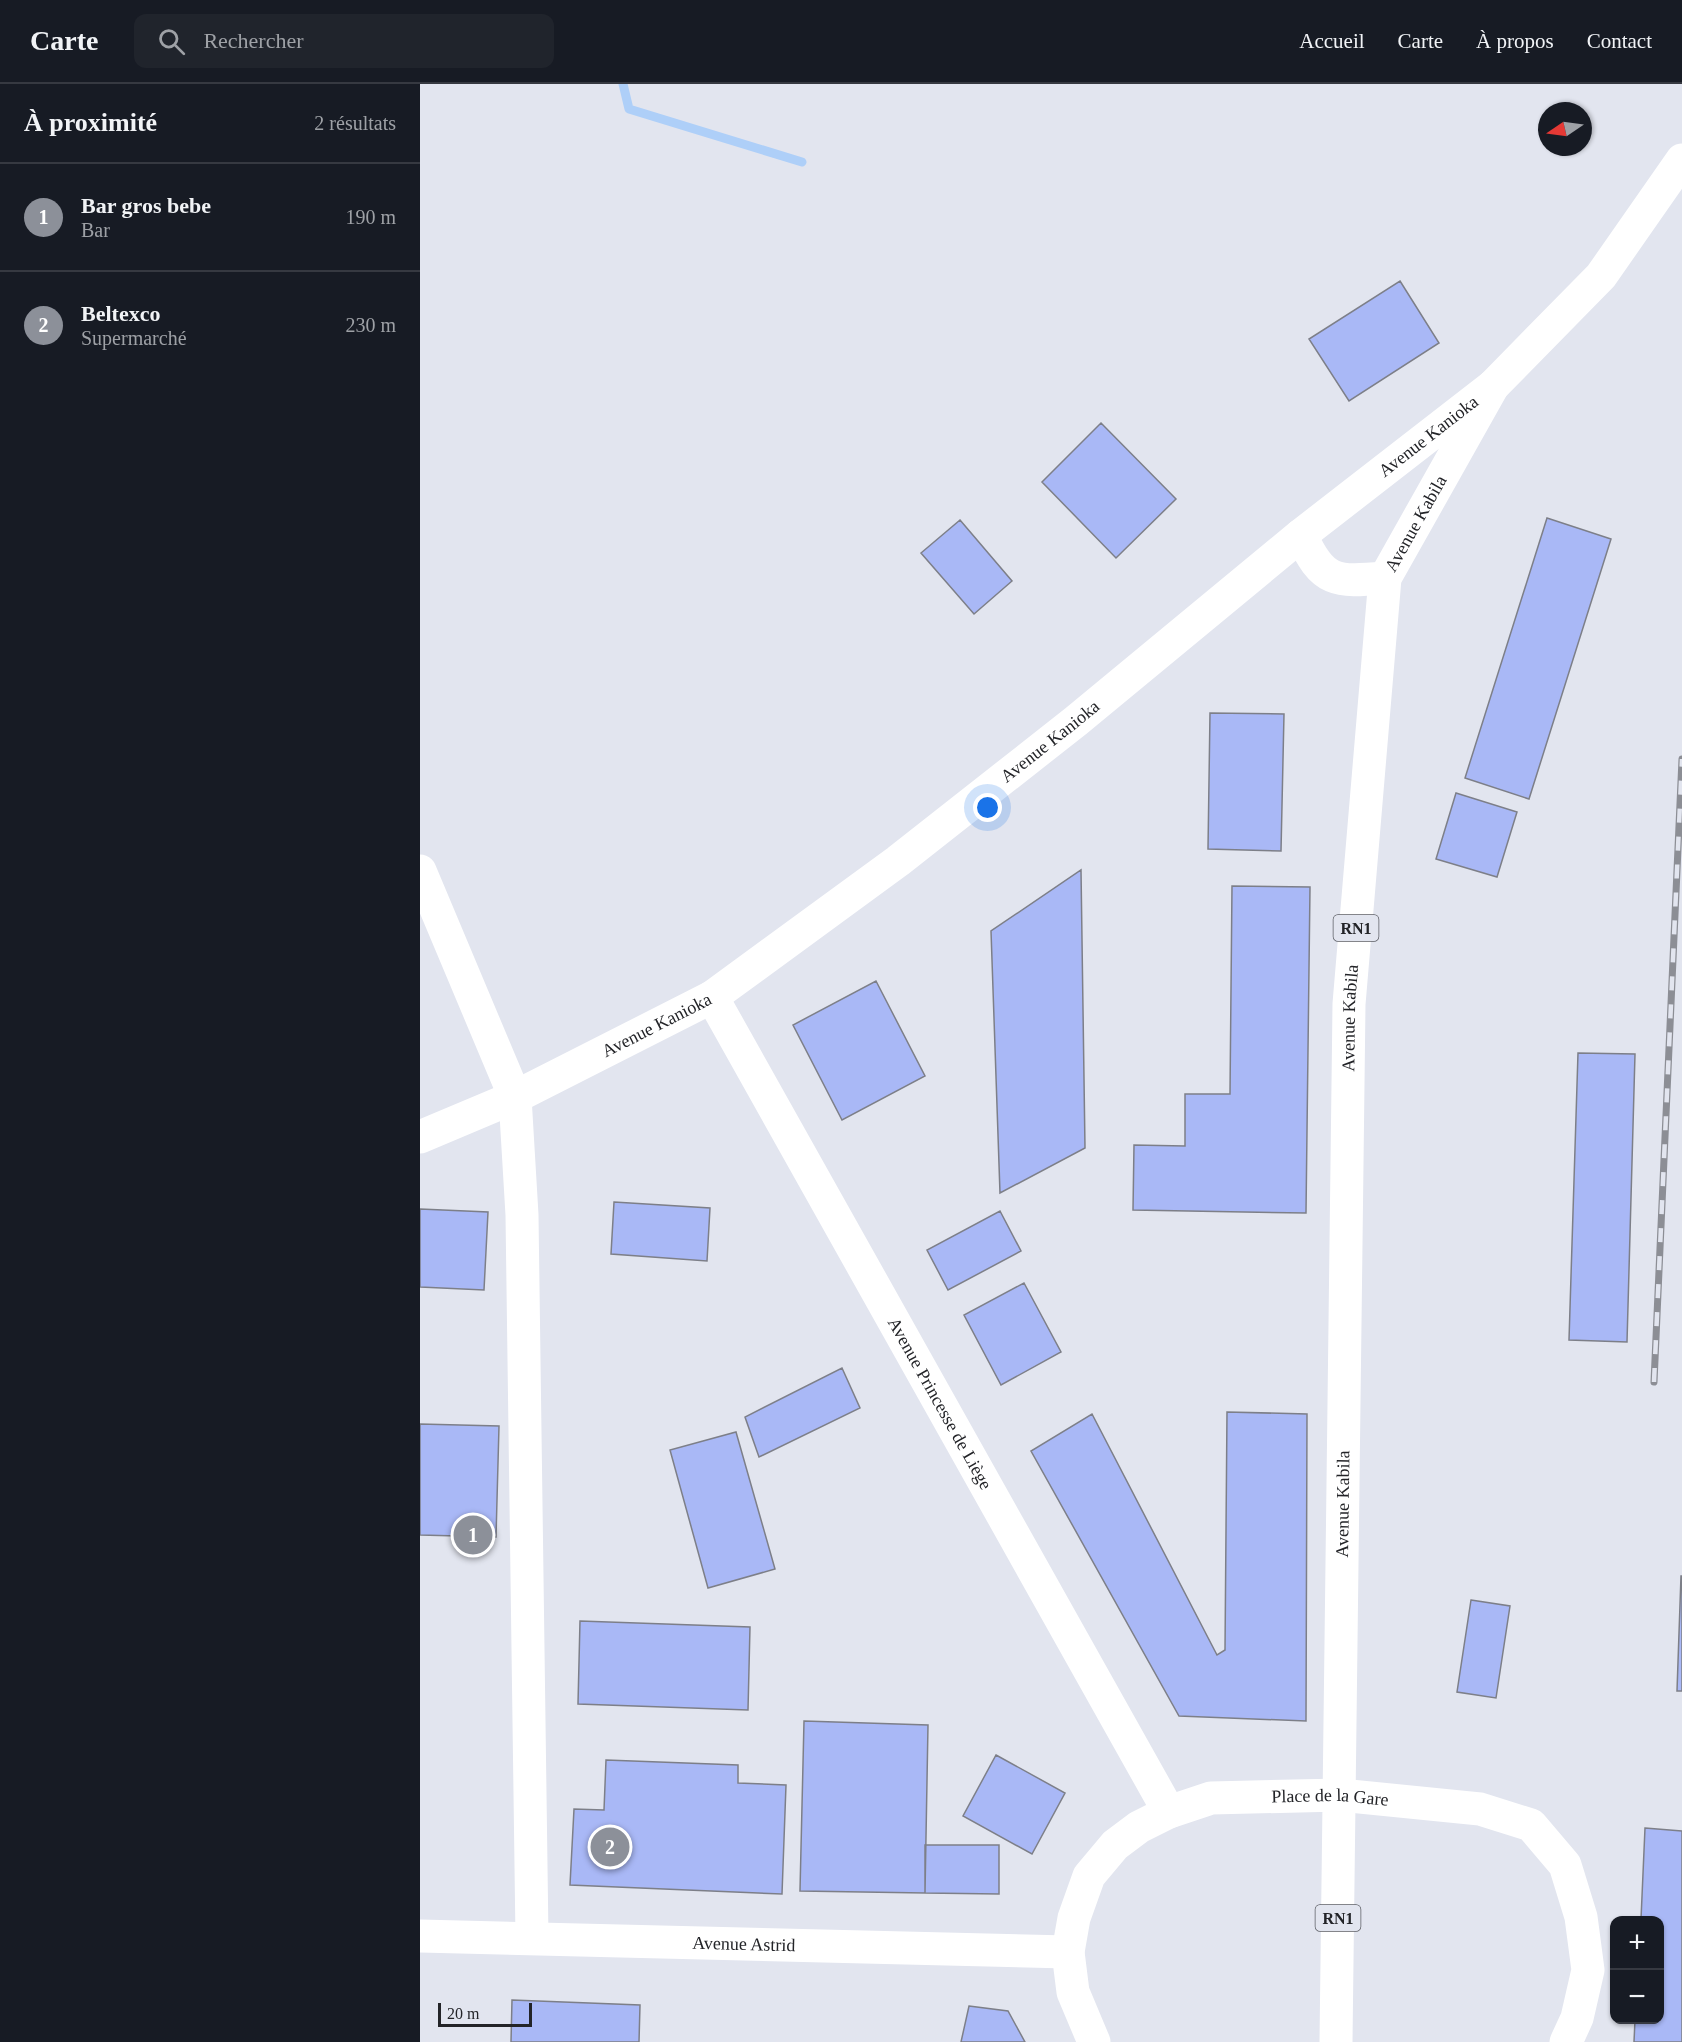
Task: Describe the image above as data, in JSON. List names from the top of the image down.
{
  "streets": {
    "main road": [
      "Avenue Kanioka",
      "Avenue Kabila",
      "RN1",
      "Avenue Princesse de Liège",
      "Place de la Gare",
      "Avenue Astrid"
    ]
  },
  "crossings": [
    ["Avenue Kanioka", "Avenue Kabila"],
    ["Avenue Kanioka", "Avenue Princesse de Liège"],
    ["Avenue Kabila", "RN1"],
    ["Avenue Kabila", "Place de la Gare"],
    ["RN1", "Place de la Gare"],
    ["Avenue Princesse de Liège", "Place de la Gare"],
    ["Place de la Gare", "Avenue Astrid"]
  ],
  "scale_bar": "20 m",
  "north": "left",
  "page": {
    "header": "Carte",
    "search": "Rechercher",
    "nav": [
      "Accueil",
      "Carte",
      "À propos",
      "Contact"
    ],
    "heading": ["À proximité", "2 résultats"],
    "list": [
      {
        "mark": "1",
        "name": "Bar gros bebe",
        "note": "Bar",
        "value": "190 m"
      },
      {
        "mark": "2",
        "name": "Beltexco",
        "note": "Supermarché",
        "value": "230 m"
      }
    ],
    "pins": ["1", "2"],
    "map_buttons": ["+", "−"],
    "scale": "20 m"
  }
}
